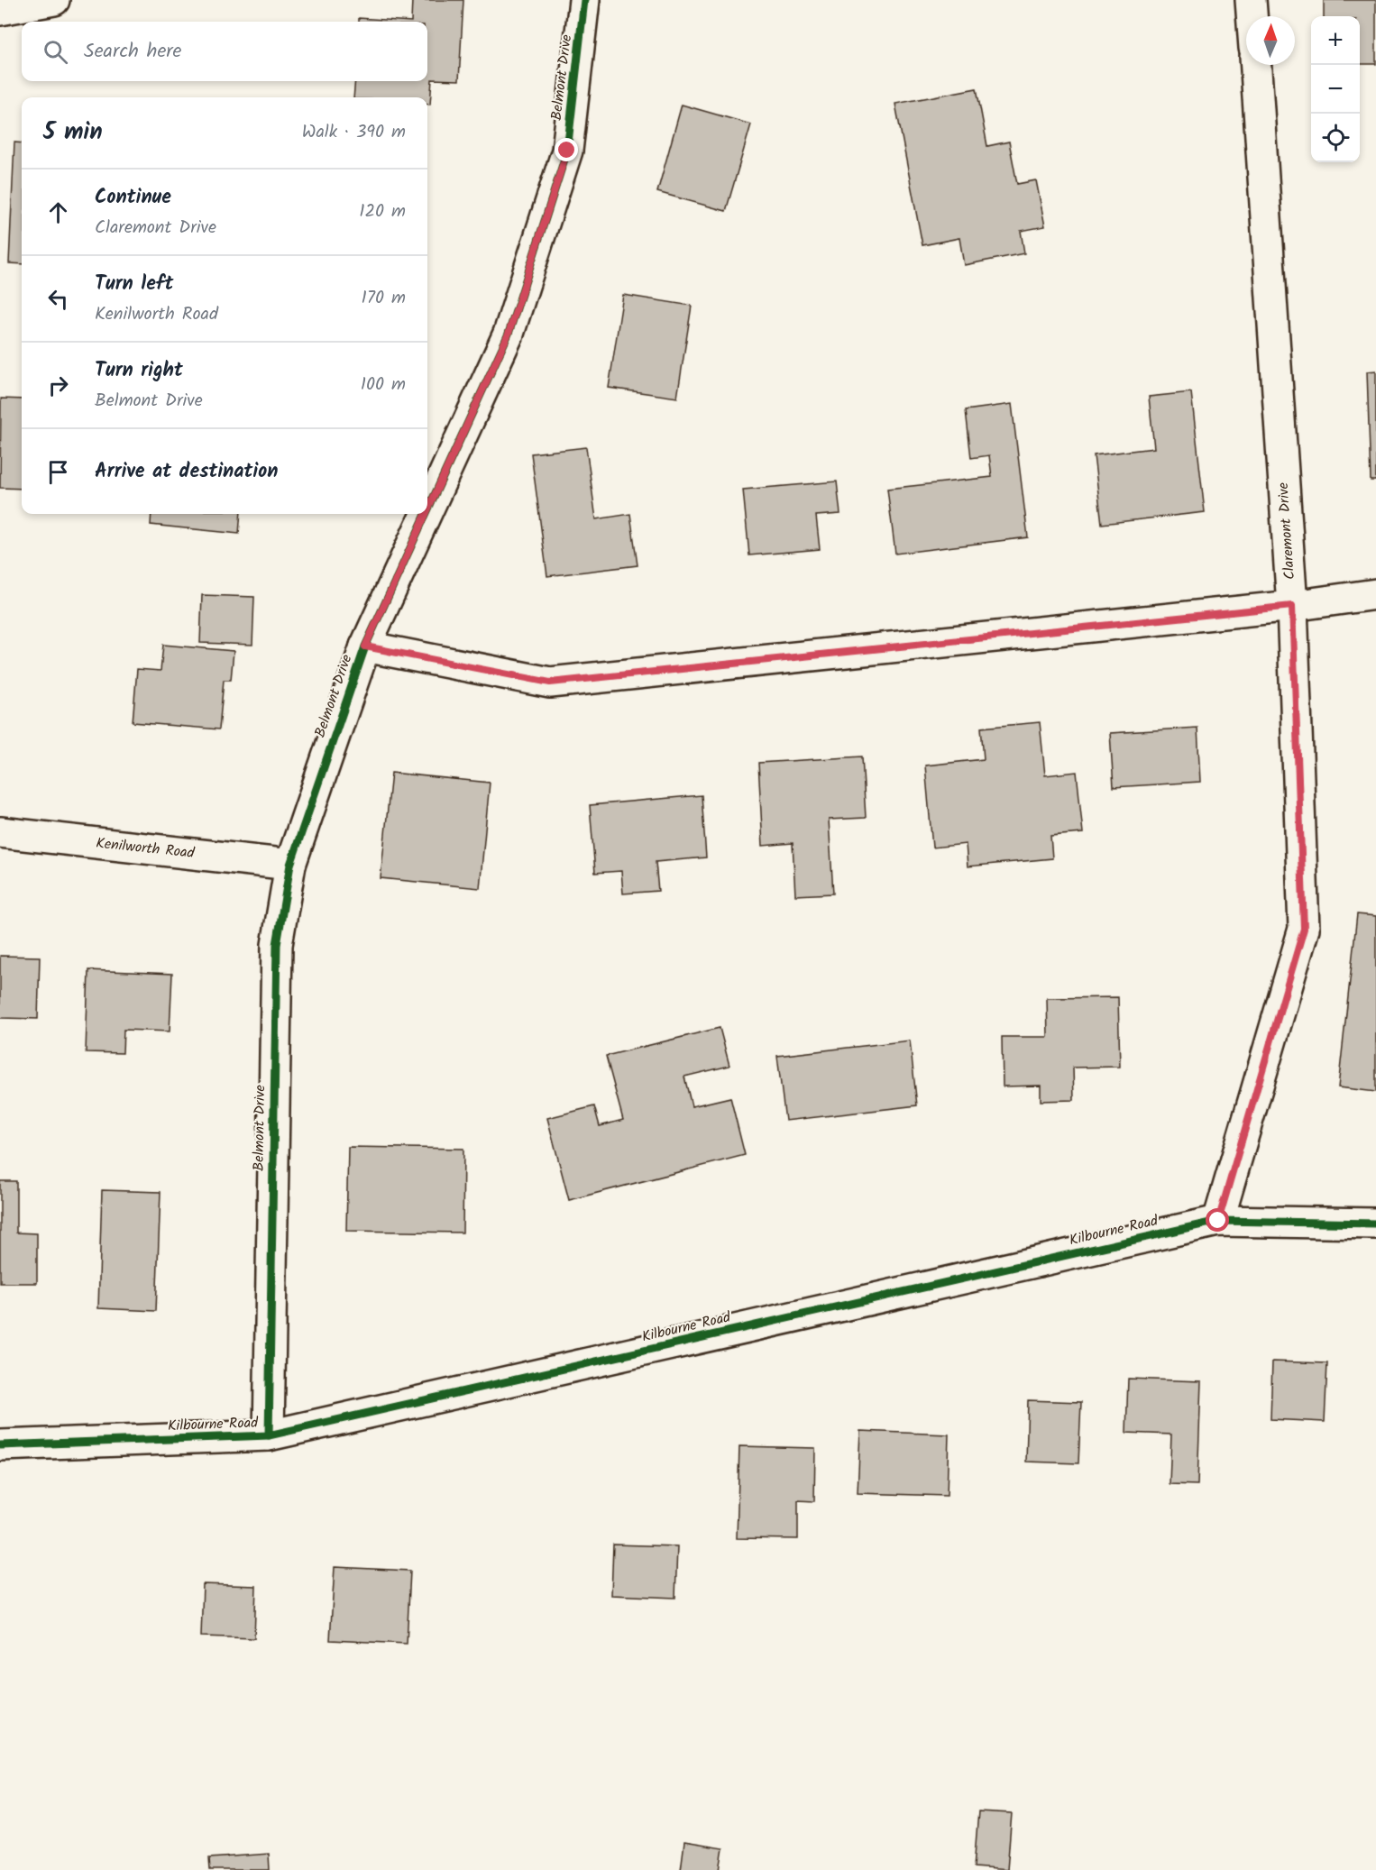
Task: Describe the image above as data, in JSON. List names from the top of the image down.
{
  "streets": {
    "street": [
      "Belmont Drive",
      "Claremont Drive",
      "Kenilworth Road",
      "Kilbourne Road"
    ]
  },
  "crossings": [
    ["Belmont Drive", "Kenilworth Road"],
    ["Belmont Drive", "Kilbourne Road"],
    ["Claremont Drive", "Kilbourne Road"]
  ],
  "north": "top",
  "page": {
    "map_buttons": ["+", "−"],
    "search": "Search here",
    "heading": ["5 min", "Walk · 390 m"],
    "list": [
      ["Continue", "Claremont Drive", "120 m"],
      ["Turn left", "Kenilworth Road", "170 m"],
      ["Turn right", "Belmont Drive", "100 m"],
      "Arrive at destination"
    ]
  }
}
